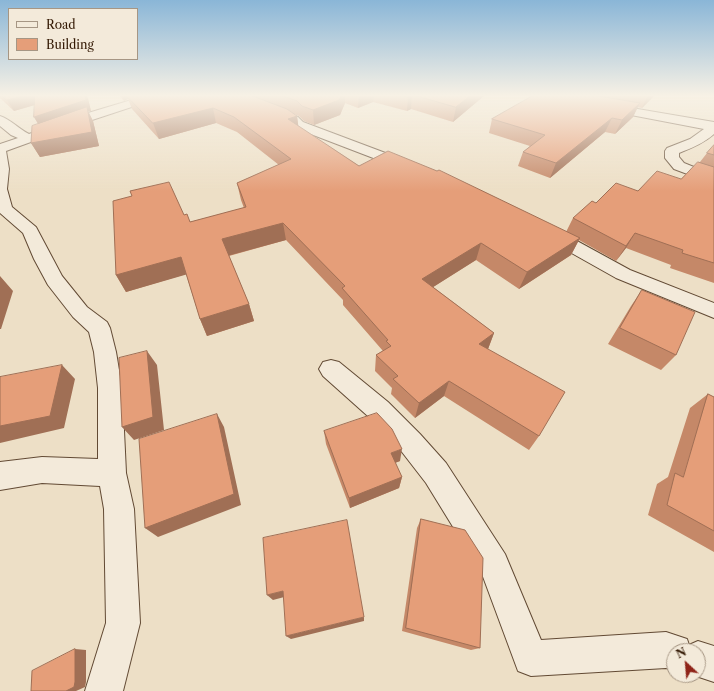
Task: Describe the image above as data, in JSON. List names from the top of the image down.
{
  "legend": ["Road", "Building"],
  "north": "top left"
}
